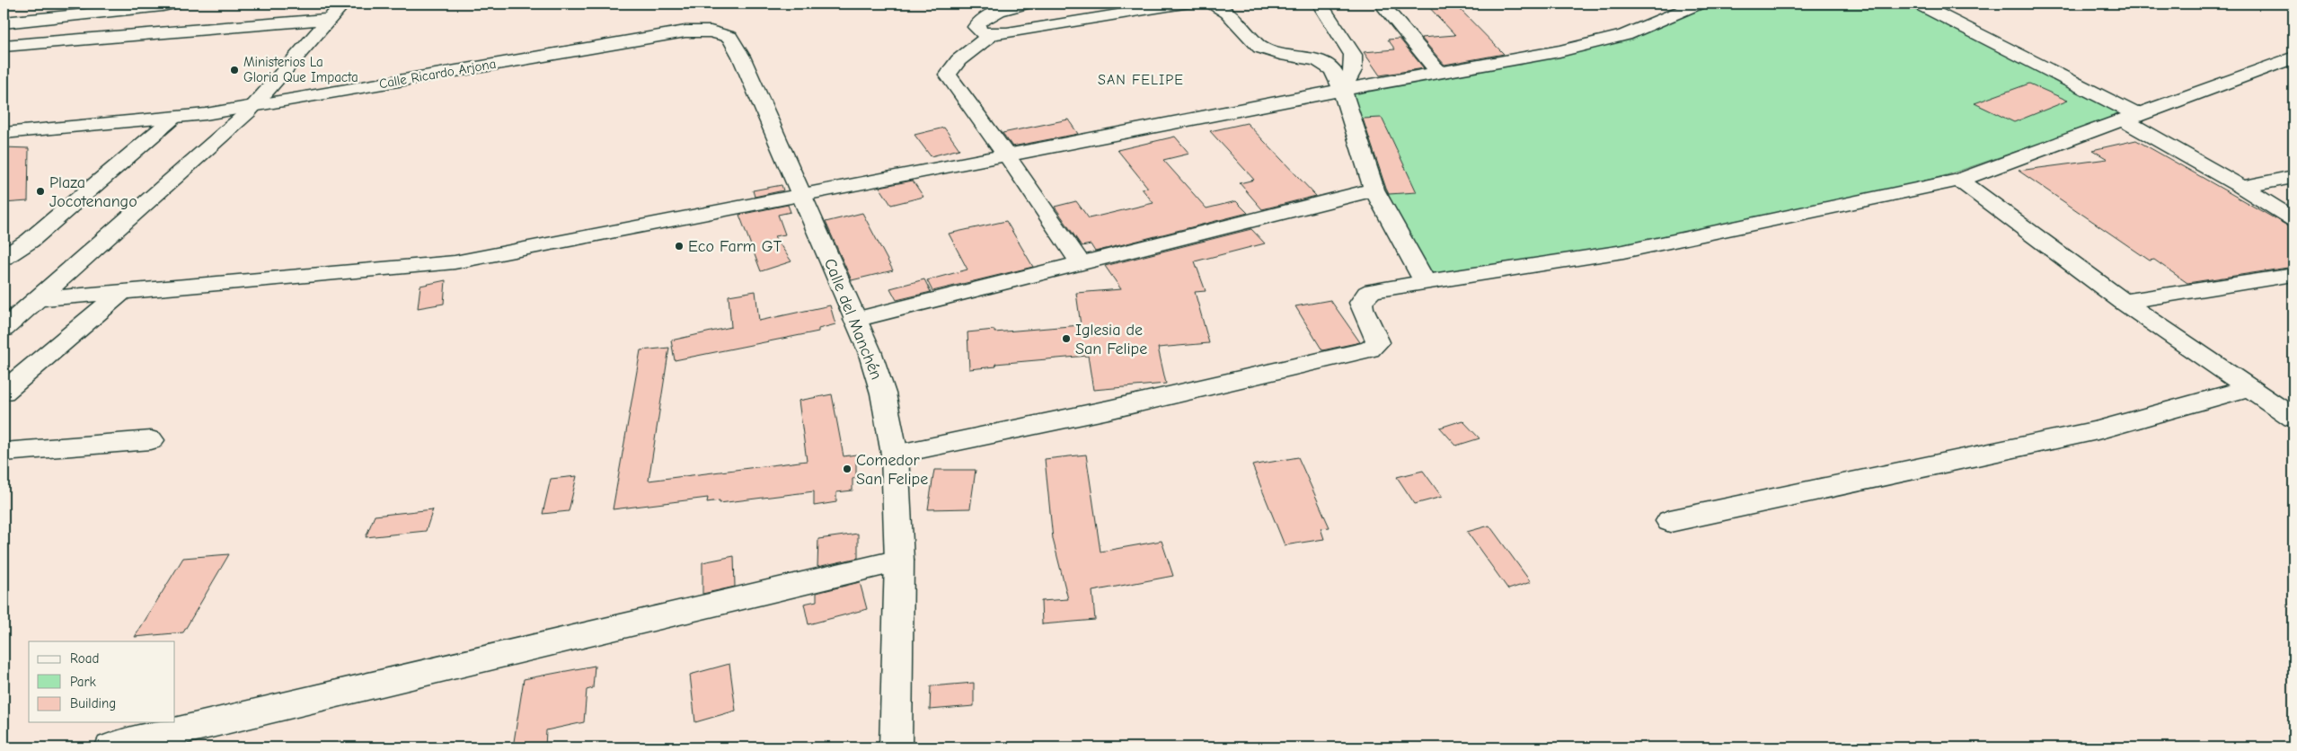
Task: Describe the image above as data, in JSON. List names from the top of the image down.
{
  "streets": {
    "street": ["Calle Ricardo Arjona", "Calle del Manchén"]
  },
  "crossings": [
    ["Calle Ricardo Arjona", "Calle del Manchén"]
  ],
  "districts": ["SAN FELIPE"],
  "places": [
    "Ministerios La Gloria Que Impacta",
    "Plaza Jocotenango",
    "Eco Farm GT",
    "Iglesia de San Felipe",
    "Comedor San Felipe"
  ],
  "legend": ["Road", "Park", "Building"]
}
